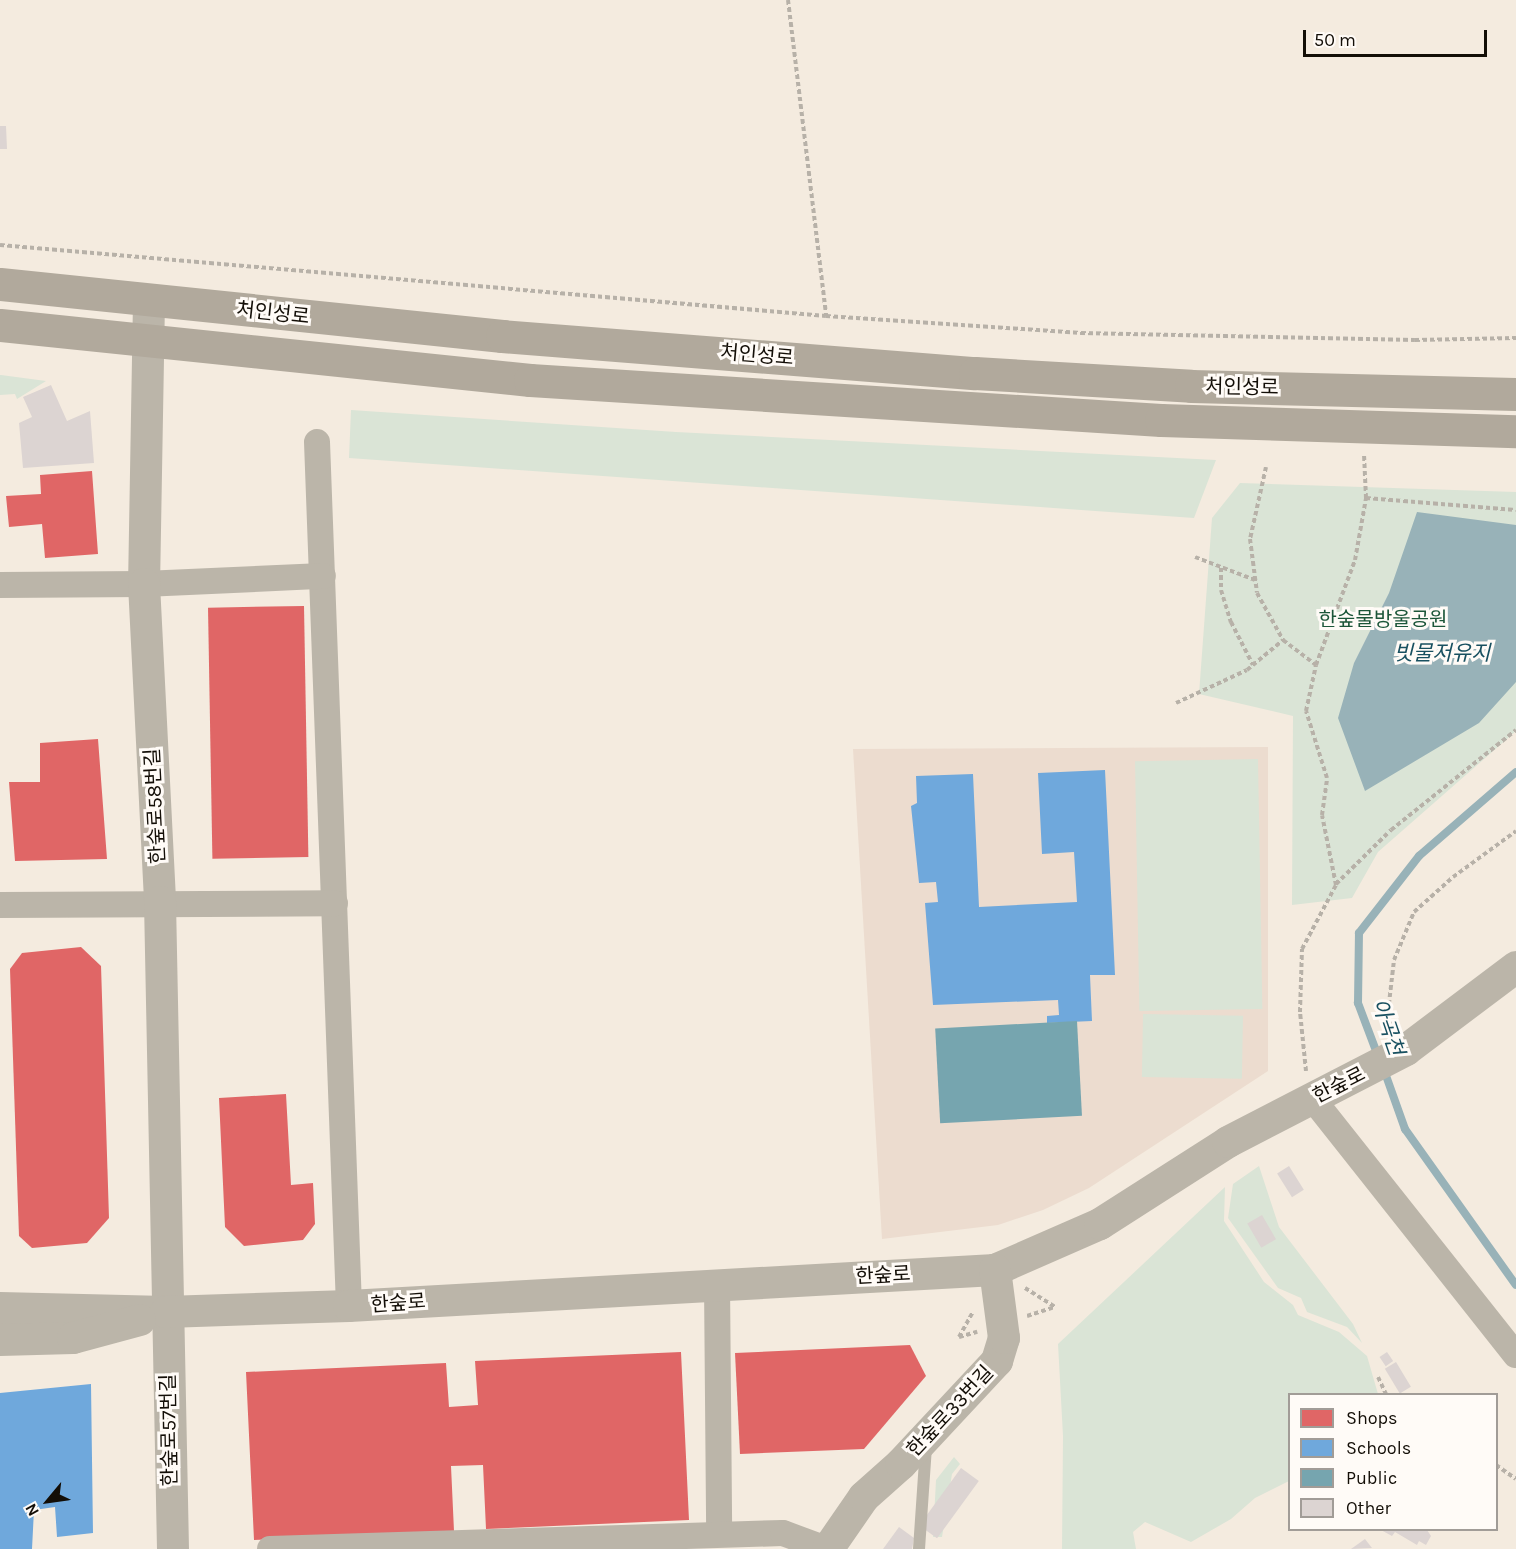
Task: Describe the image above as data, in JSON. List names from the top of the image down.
{
  "streets": {
    "main road": ["처인성로"],
    "street": [
      "한숲로58번길",
      "한숲로",
      "한숲로33번길",
      "한숲로57번길"
    ]
  },
  "crossings": [
    ["처인성로", "한숲로58번길"],
    ["한숲로58번길", "한숲로"],
    ["한숲로58번길", "한숲로57번길"],
    ["한숲로", "한숲로33번길"],
    ["한숲로", "한숲로57번길"]
  ],
  "water": ["빗물저유지", "아곡천"],
  "parks": ["한숲물방울공원"],
  "legend": [
    "Shops",
    "Schools",
    "Public",
    "Other"
  ],
  "scale_bar": "50 m",
  "north": "bottom left"
}
